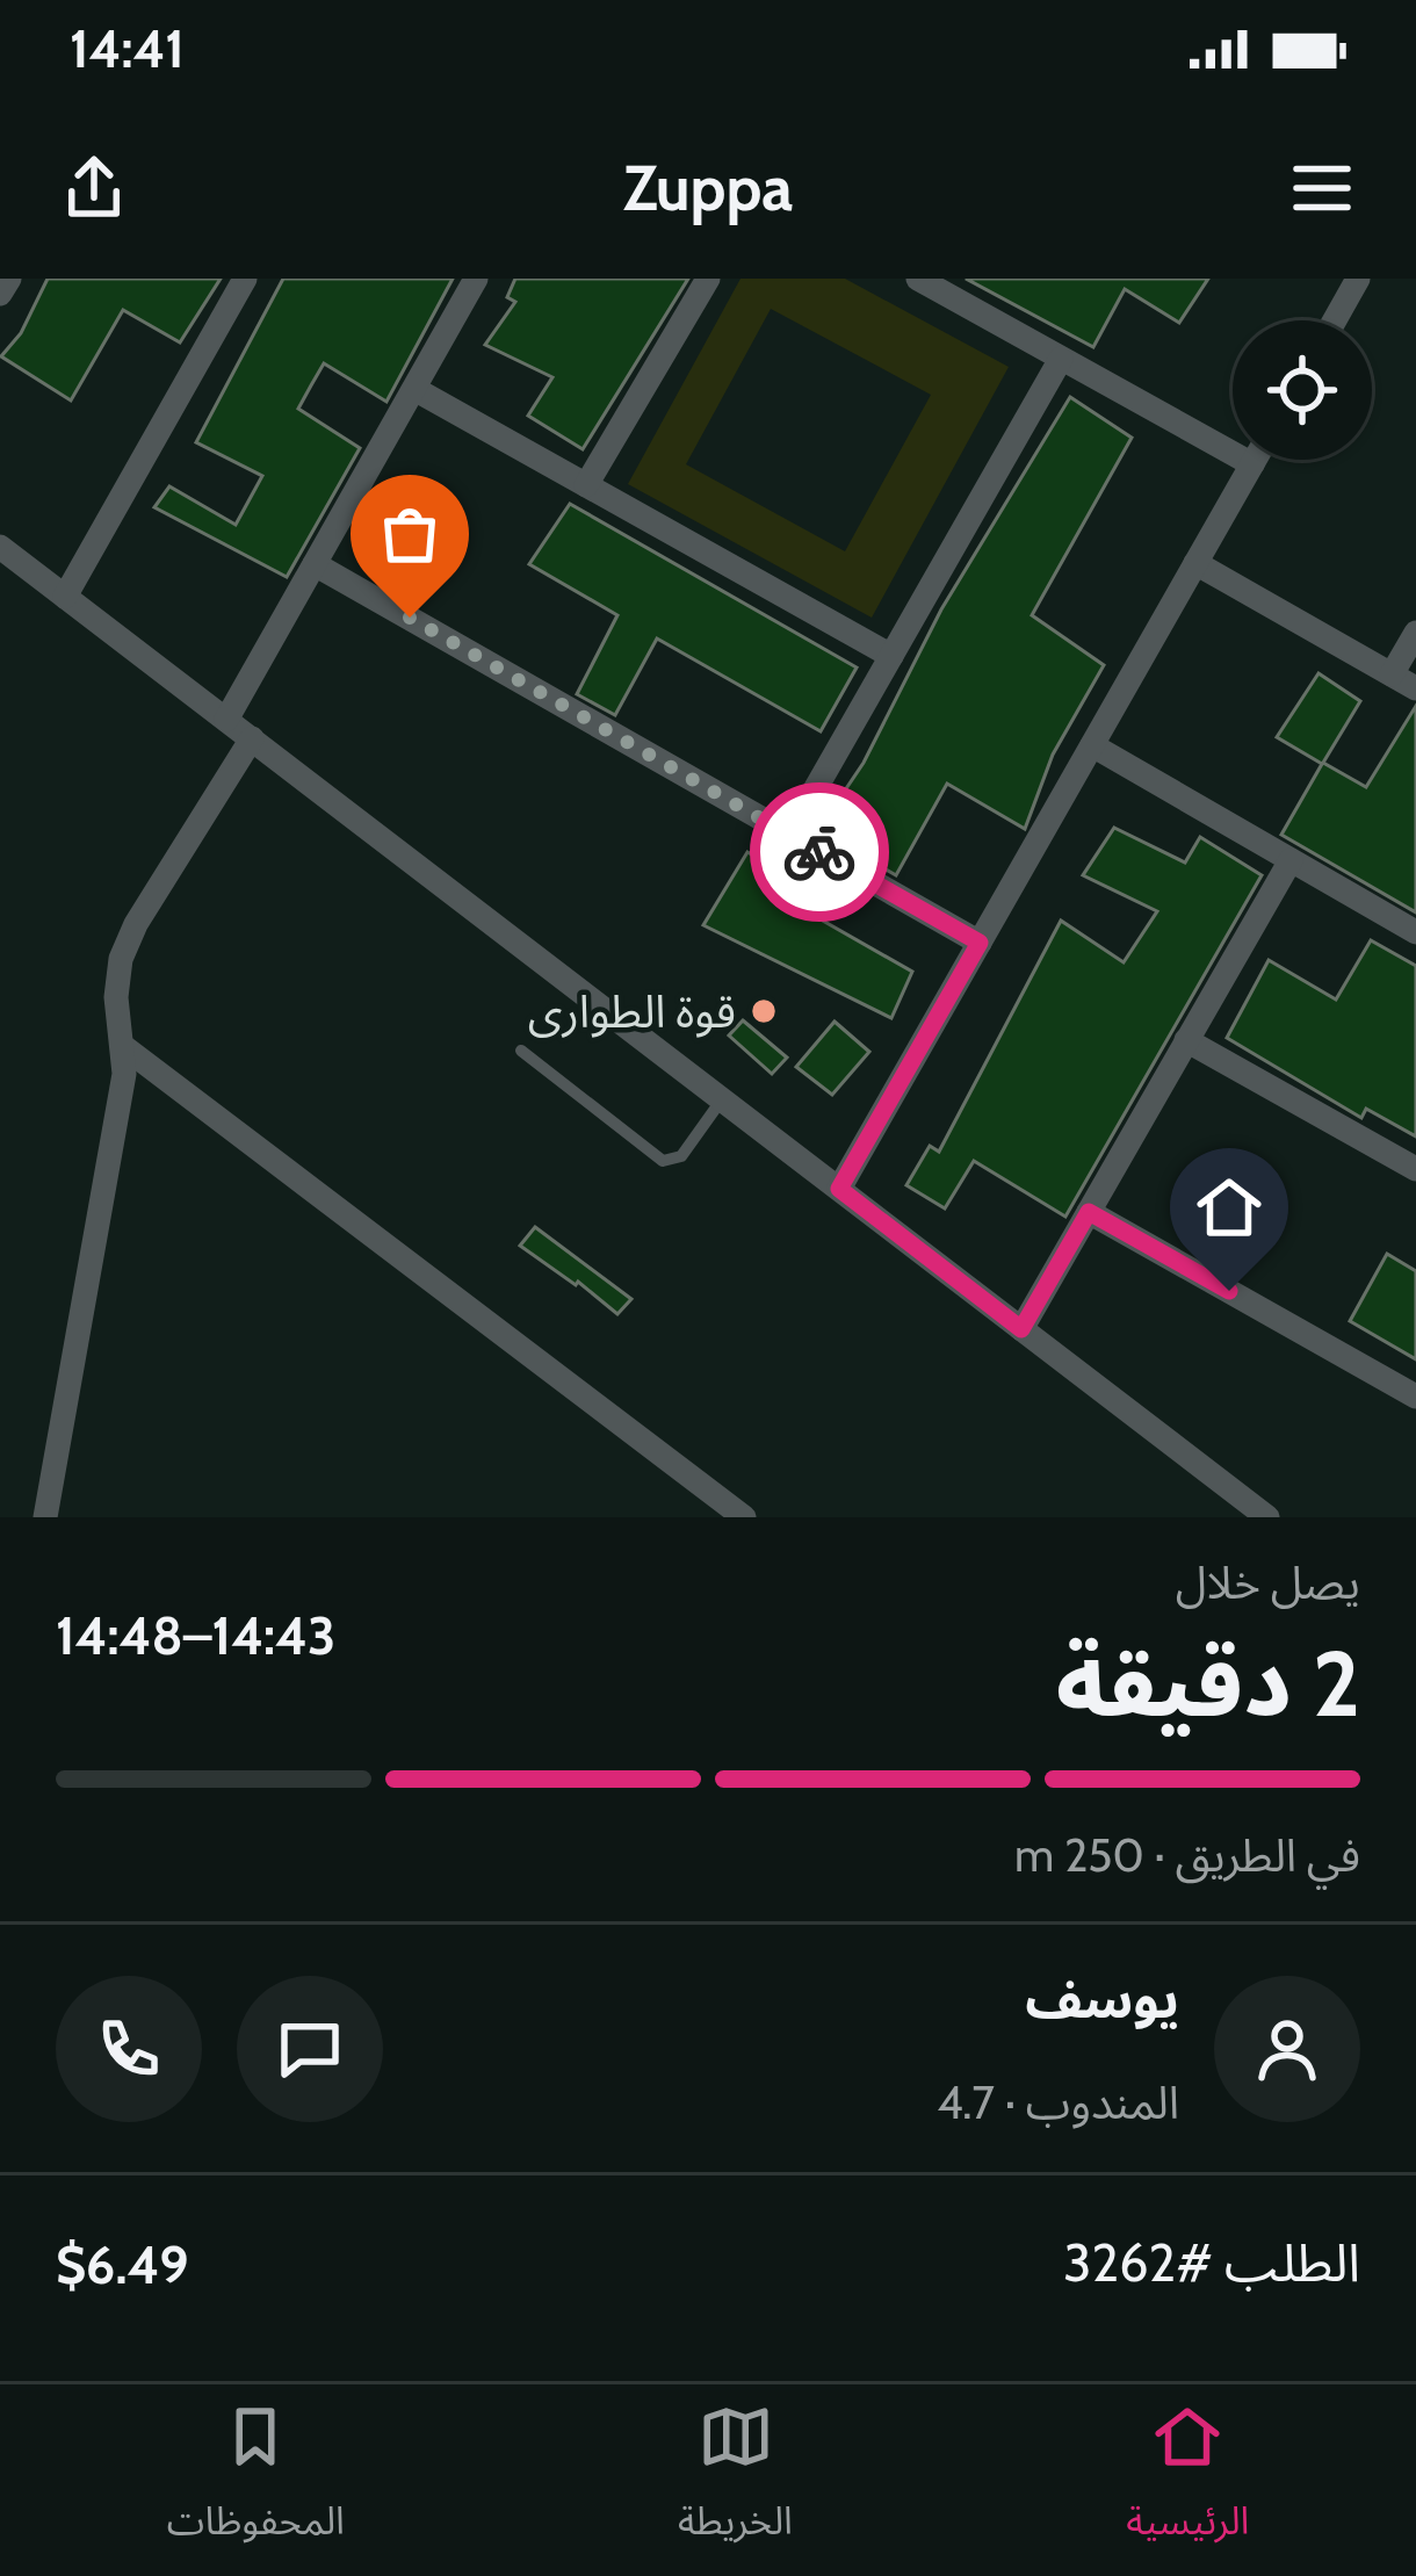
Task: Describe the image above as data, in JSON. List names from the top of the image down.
{
  "places": ["قوة الطواری"],
  "page": {
    "status": "14:41",
    "header": "Zuppa",
    "heading": ["2 دقيقة", "يصل خلال", "14:43–14:48"],
    "panel": [
      "يوسف",
      "المندوب · 4.7",
      "الطلب #3262",
      "$6.49"
    ],
    "bar": "في الطريق · 250 m",
    "tabs": ["الرئيسية", "الخريطة", "المحفوظات"]
  }
}
